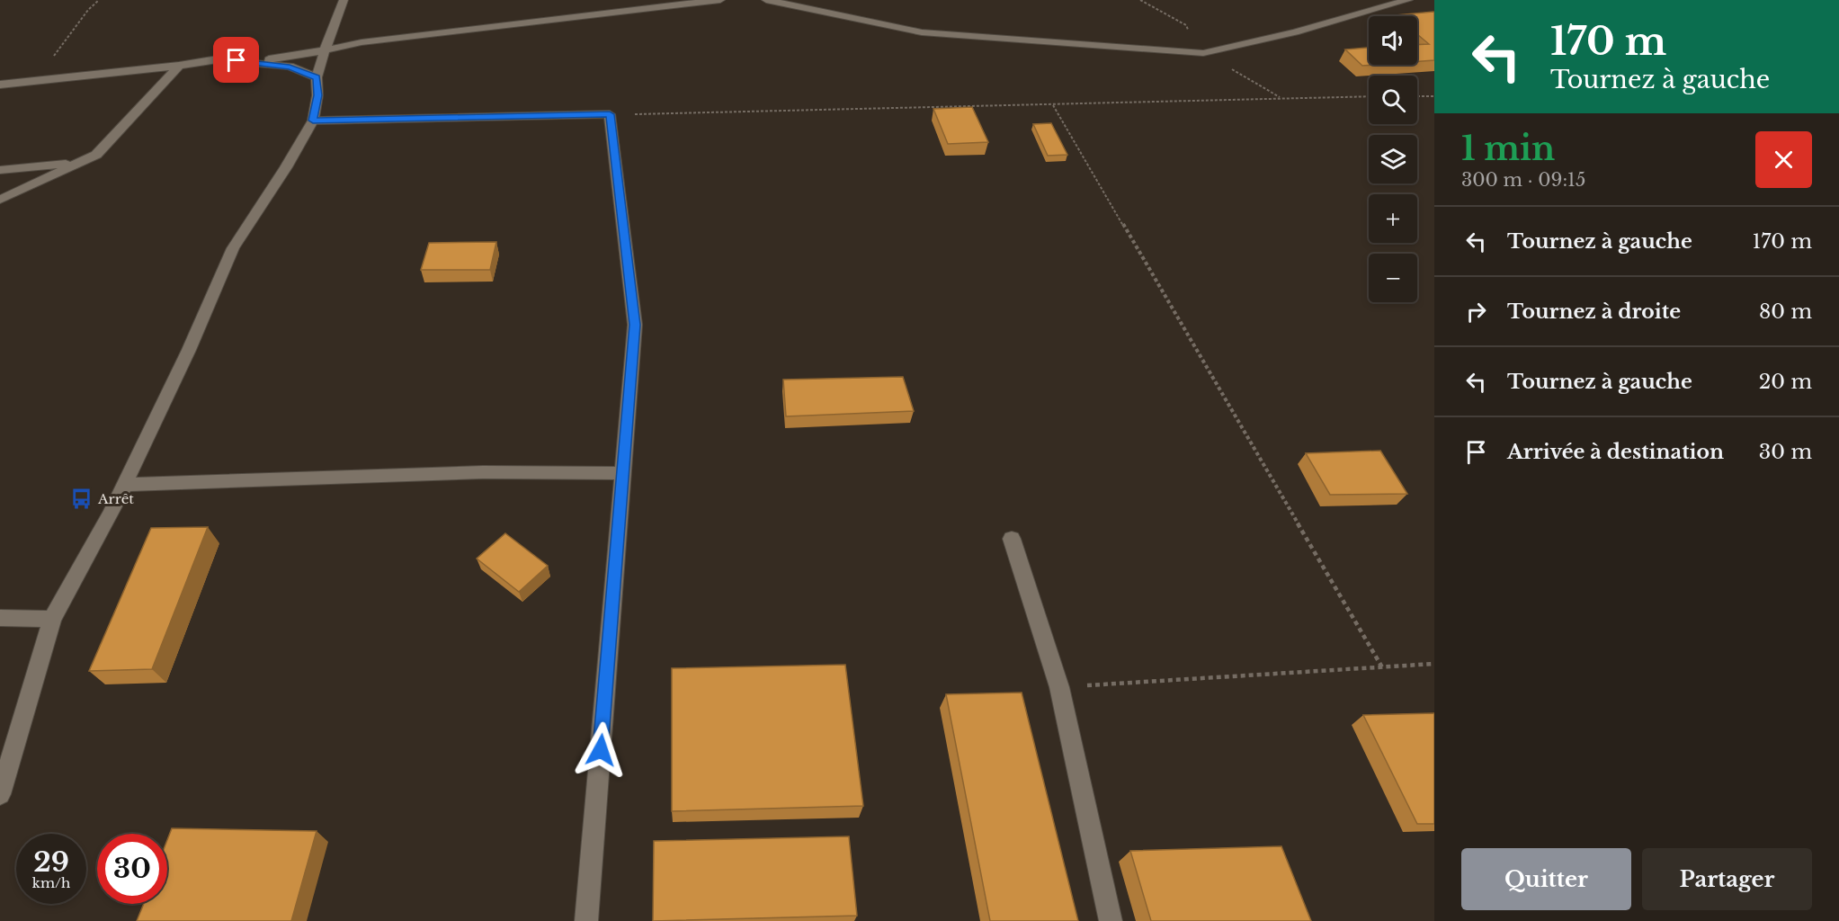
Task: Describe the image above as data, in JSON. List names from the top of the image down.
{
  "places": {
    "bus stop": ["Arrêt"]
  },
  "page": {
    "turn": ["170 m", "Tournez à gauche"],
    "map_buttons": ["+", "−"],
    "heading": ["1 min", "300 m · 09:15"],
    "list": [
      {
        "name": "Tournez à gauche",
        "value": "170 m"
      },
      {
        "name": "Tournez à droite",
        "value": "80 m"
      },
      {
        "name": "Tournez à gauche",
        "value": "20 m"
      },
      {
        "name": "Arrivée à destination",
        "value": "30 m"
      }
    ],
    "speed": "29 km/h",
    "limit": "30",
    "buttons": ["Quitter", "Partager"]
  }
}
